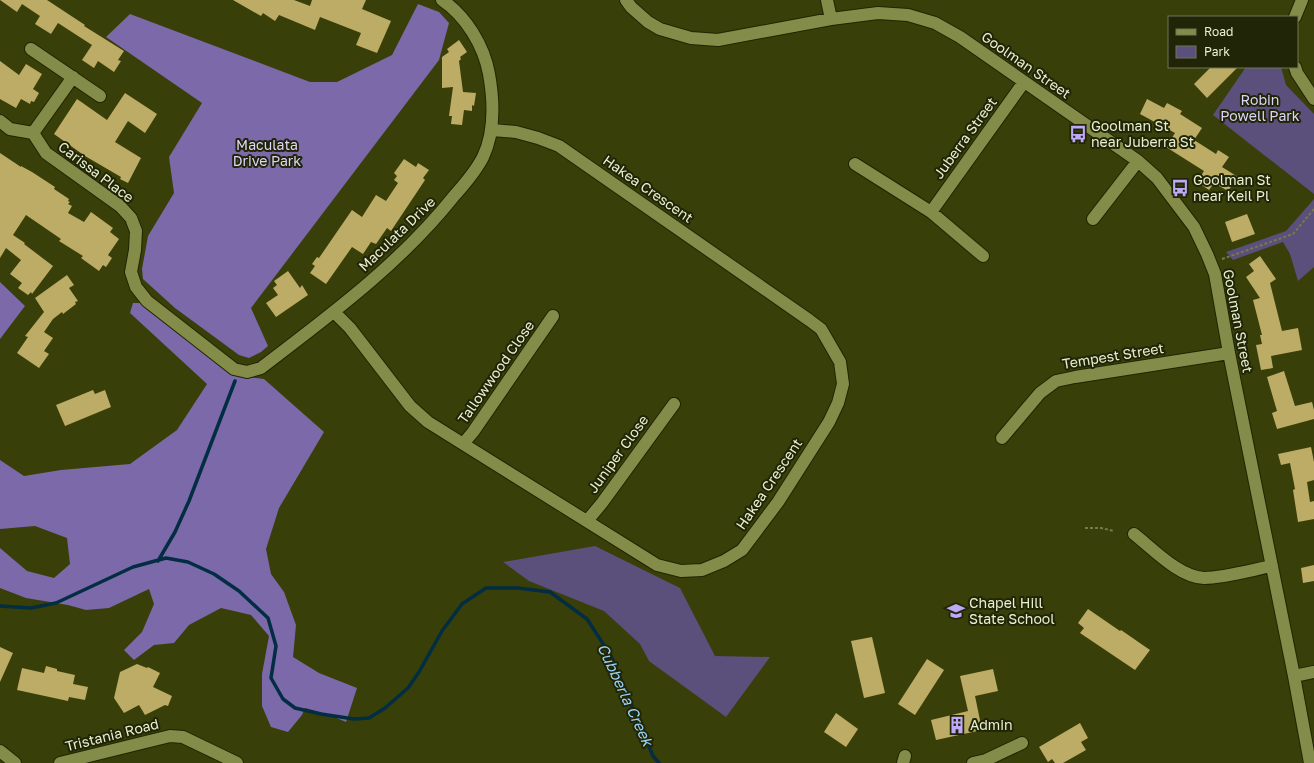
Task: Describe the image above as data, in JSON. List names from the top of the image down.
{
  "streets": {
    "street": [
      "Goolman Street",
      "Juberra Street",
      "Carissa Place",
      "Hakea Crescent",
      "Maculata Drive",
      "Tempest Street",
      "Tallowwood Close",
      "Juniper Close",
      "Tristania Road"
    ]
  },
  "crossings": [
    ["Goolman Street", "Juberra Street"],
    ["Goolman Street", "Tempest Street"],
    ["Carissa Place", "Maculata Drive"],
    ["Hakea Crescent", "Maculata Drive"],
    ["Hakea Crescent", "Tallowwood Close"],
    ["Hakea Crescent", "Juniper Close"]
  ],
  "water": ["Cubberla Creek"],
  "parks": ["Robin Powell Park", "Maculata Drive Park"],
  "places": {
    "bus stop": ["Goolman St near Juberra St", "Goolman St near Keil Pl"],
    "school or university": ["Chapel Hill State School"],
    "building": ["Admin"]
  },
  "legend": ["Road", "Park"]
}
